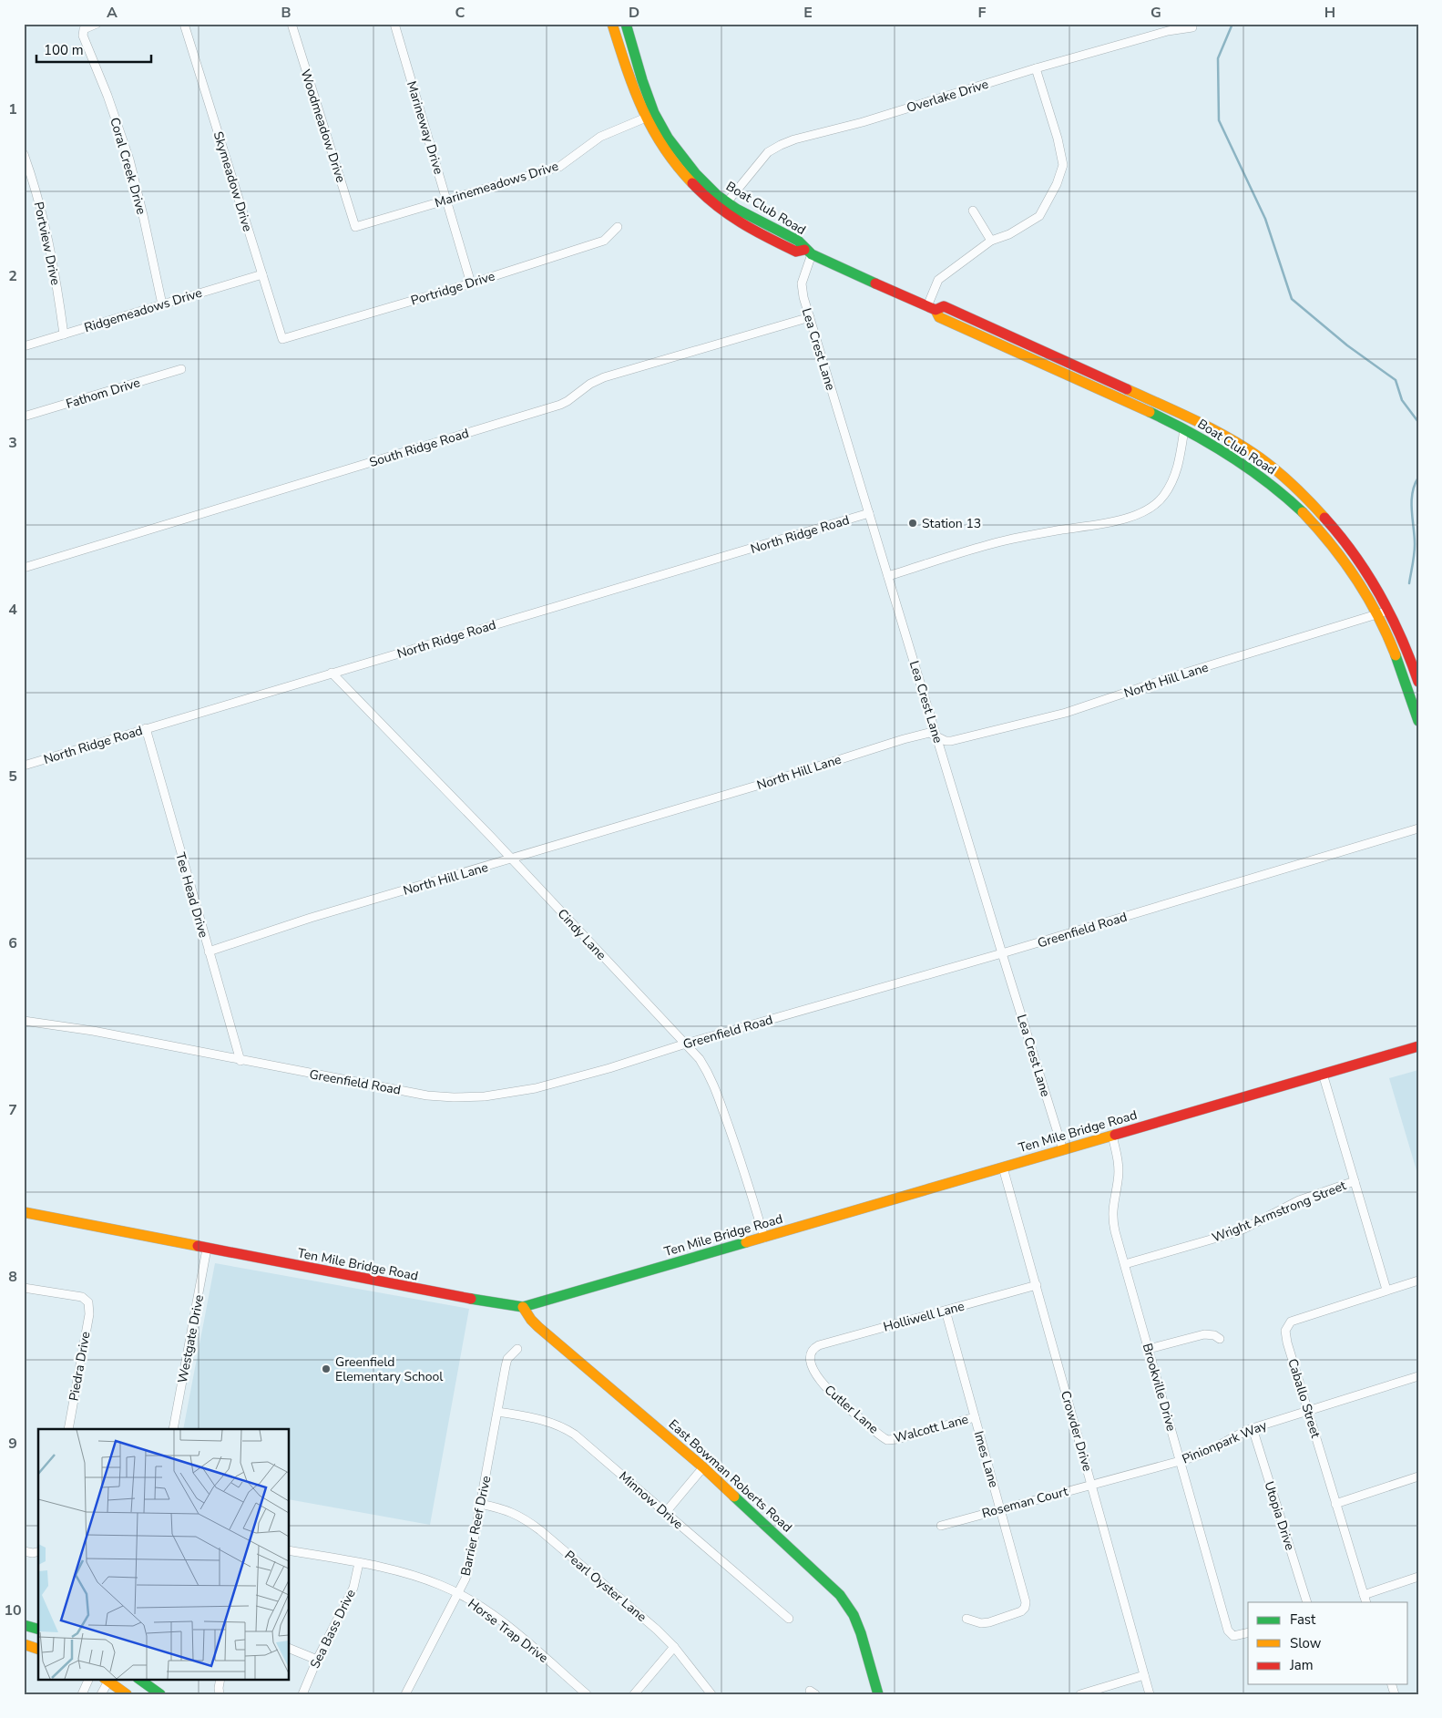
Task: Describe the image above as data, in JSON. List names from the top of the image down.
{
  "streets": {
    "main road": ["Boat Club Road", "Ten Mile Bridge Road", "East Bowman Roberts Road"],
    "street": [
      "Overlake Drive",
      "Woodmeadow Drive",
      "Marineway Drive",
      "Coral Creek Drive",
      "Skymeadow Drive",
      "Marinemeadows Drive",
      "Portview Drive",
      "Portridge Drive",
      "Ridgemeadows Drive",
      "Lea Crest Lane",
      "Fathom Drive",
      "South Ridge Road",
      "North Ridge Road",
      "North Hill Lane",
      "Tee Head Drive",
      "Greenfield Road",
      "Cindy Lane",
      "Wright Armstrong Street",
      "Holliwell Lane",
      "Westgate Drive",
      "Piedra Drive",
      "Brookville Drive",
      "Caballo Street",
      "Cutler Lane",
      "Walcott Lane",
      "Crowder Drive",
      "Pinionpark Way",
      "Imes Lane",
      "Minnow Drive",
      "Roseman Court",
      "Utopia Drive",
      "Barrier Reef Drive",
      "Pearl Oyster Lane",
      "Sea Bass Drive",
      "Horse Trap Drive"
    ]
  },
  "crossings": [
    ["Overlake Drive", "Boat Club Road"],
    ["Woodmeadow Drive", "Marinemeadows Drive"],
    ["Marineway Drive", "Marinemeadows Drive"],
    ["Marineway Drive", "Portridge Drive"],
    ["Coral Creek Drive", "Ridgemeadows Drive"],
    ["Skymeadow Drive", "Portridge Drive"],
    ["Skymeadow Drive", "Ridgemeadows Drive"],
    ["Marinemeadows Drive", "Boat Club Road"],
    ["Boat Club Road", "Lea Crest Lane"],
    ["Boat Club Road", "North Hill Lane"],
    ["Portview Drive", "Ridgemeadows Drive"],
    ["Lea Crest Lane", "South Ridge Road"],
    ["Lea Crest Lane", "North Ridge Road"],
    ["Lea Crest Lane", "North Hill Lane"],
    ["Lea Crest Lane", "Greenfield Road"],
    ["Lea Crest Lane", "Ten Mile Bridge Road"],
    ["North Ridge Road", "Tee Head Drive"],
    ["North Ridge Road", "Cindy Lane"],
    ["North Hill Lane", "Tee Head Drive"],
    ["North Hill Lane", "Cindy Lane"],
    ["Tee Head Drive", "Greenfield Road"],
    ["Greenfield Road", "Cindy Lane"],
    ["Cindy Lane", "Ten Mile Bridge Road"],
    ["Ten Mile Bridge Road", "Westgate Drive"],
    ["Ten Mile Bridge Road", "Brookville Drive"],
    ["Ten Mile Bridge Road", "Crowder Drive"],
    ["Ten Mile Bridge Road", "East Bowman Roberts Road"],
    ["Wright Armstrong Street", "Brookville Drive"],
    ["Holliwell Lane", "Cutler Lane"],
    ["Holliwell Lane", "Crowder Drive"],
    ["Holliwell Lane", "Imes Lane"],
    ["Brookville Drive", "Pinionpark Way"],
    ["Caballo Street", "Pinionpark Way"],
    ["Cutler Lane", "Walcott Lane"],
    ["Walcott Lane", "Imes Lane"],
    ["Crowder Drive", "Roseman Court"],
    ["Pinionpark Way", "Roseman Court"],
    ["Pinionpark Way", "Utopia Drive"],
    ["Imes Lane", "Roseman Court"],
    ["Minnow Drive", "Barrier Reef Drive"],
    ["Barrier Reef Drive", "Pearl Oyster Lane"],
    ["Barrier Reef Drive", "Horse Trap Drive"],
    ["Sea Bass Drive", "Horse Trap Drive"]
  ],
  "places": ["Station 13", "Greenfield Elementary School"],
  "legend": ["Fast", "Slow", "Jam"],
  "scale_bar": "100 m",
  "grid": {
    "columns": [
      "A",
      "B",
      "C",
      "D",
      "E",
      "F",
      "G",
      "H"
    ],
    "rows": [
      "1",
      "2",
      "3",
      "4",
      "5",
      "6",
      "7",
      "8",
      "9",
      "10"
    ]
  }
}
